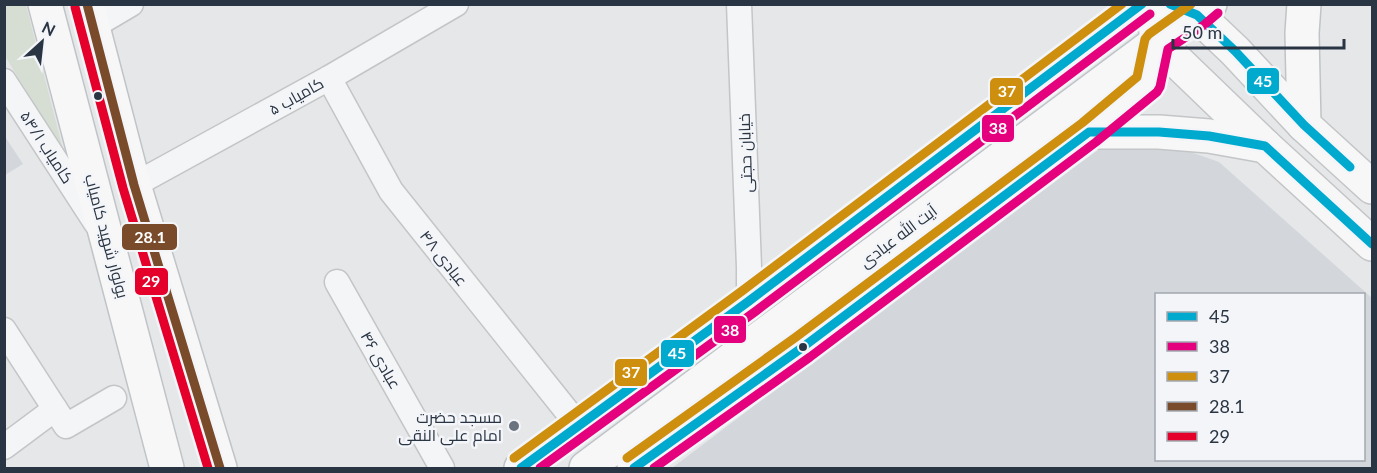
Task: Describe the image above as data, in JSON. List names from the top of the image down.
{
  "streets": {
    "main road": ["بولوار شهید کامیاب", "آیت الله عبادی"],
    "street": [
      "کامیاب ۵",
      "کامیاب ۵۴/۱",
      "خیابان حجتی",
      "عبادی ۴۸",
      "عبادی ۴۶"
    ]
  },
  "crossings": [
    ["کامیاب ۵", "عبادی ۴۸"],
    ["کامیاب ۵۴/۱", "بولوار شهید کامیاب"]
  ],
  "places": ["مسجد حضرت امام علی النقی"],
  "lines": [
    "transit line 45",
    "transit line 37",
    "transit line 28.1",
    "transit line 29",
    "transit line 38"
  ],
  "legend": [
    "45",
    "38",
    "37",
    "28.1",
    "29"
  ],
  "scale_bar": "50 m",
  "north": "top right"
}
